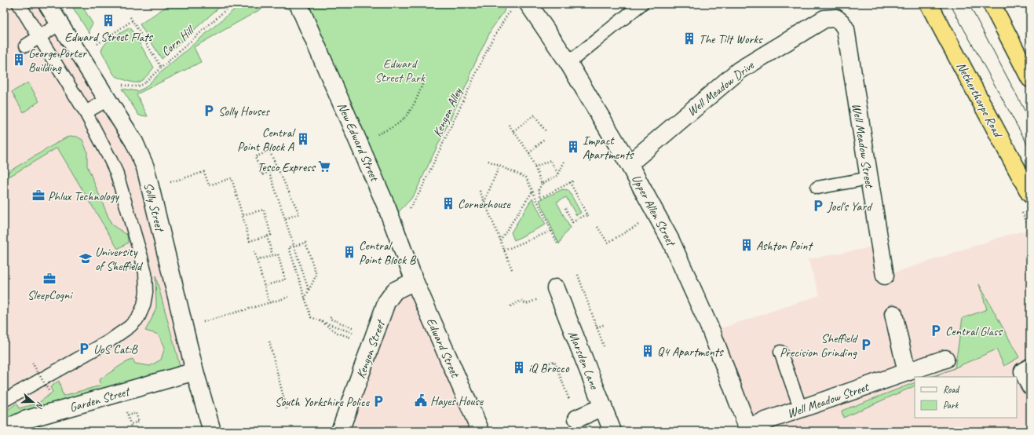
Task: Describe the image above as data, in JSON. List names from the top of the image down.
{
  "streets": {
    "highway": ["Netherthorpe Road"],
    "street": [
      "Well Meadow Drive",
      "New Edward Street",
      "Well Meadow Street",
      "Solly Street",
      "Upper Allen Street",
      "Edward Street",
      "Kenyon Street",
      "Marsden Lane",
      "Garden Street"
    ],
    "path": ["Corn Hill", "Kenyon Alley"]
  },
  "crossings": [
    ["Well Meadow Drive", "Well Meadow Street"],
    ["Well Meadow Drive", "Upper Allen Street"],
    ["Kenyon Alley", "New Edward Street"],
    ["New Edward Street", "Edward Street"],
    ["New Edward Street", "Kenyon Street"],
    ["Well Meadow Street", "Upper Allen Street"],
    ["Solly Street", "Garden Street"],
    ["Edward Street", "Kenyon Street"]
  ],
  "parks": ["Edward Street Park"],
  "places": {
    "building": [
      "Edward Street Flats",
      "The Tilt Works",
      "George Porter Building",
      "Central Point Block A",
      "Impact Apartments",
      "Cornerhouse",
      "Ashton Point",
      "Central Point Block B",
      "Q4 Apartments",
      "iQ Brocco"
    ],
    "parking": [
      "Solly Houses",
      "Joel's Yard",
      "Central Glass",
      "Sheffield Precision Grinding",
      "UoS Cat:B",
      "South Yorkshire Police"
    ],
    "supermarket": ["Tesco Express"],
    "office": ["Phlux Technology", "SleepCogni"],
    "school or university": ["University of Sheffield"],
    "public building": ["Hayes House"]
  },
  "legend": ["Road", "Park"],
  "north": "right"
}
